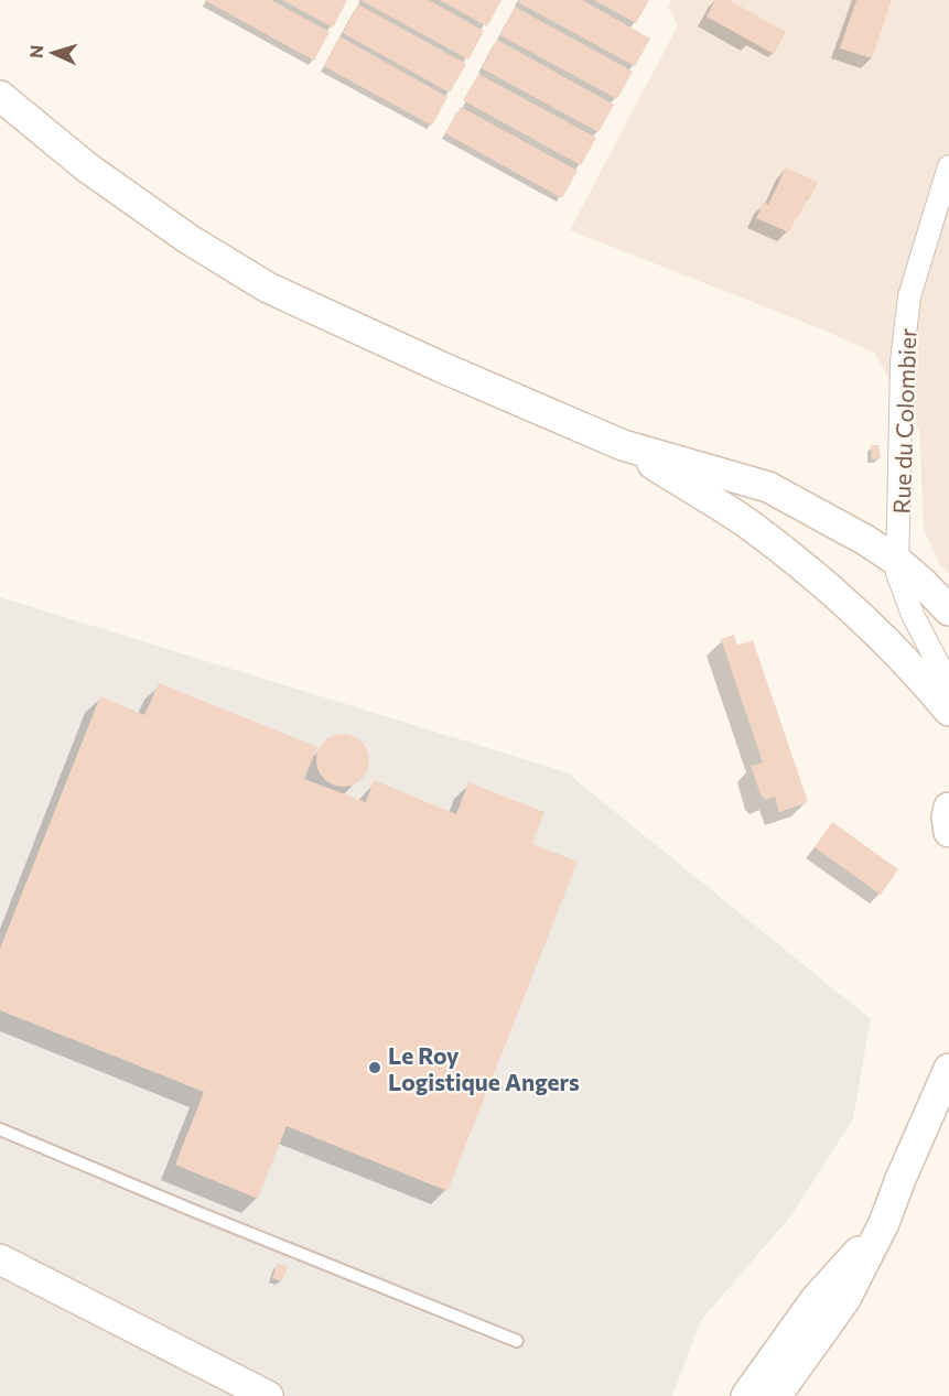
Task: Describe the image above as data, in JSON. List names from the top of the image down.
{
  "streets": {
    "street": ["Rue du Colombier"]
  },
  "places": ["Le Roy Logistique Angers"],
  "north": "left"
}
